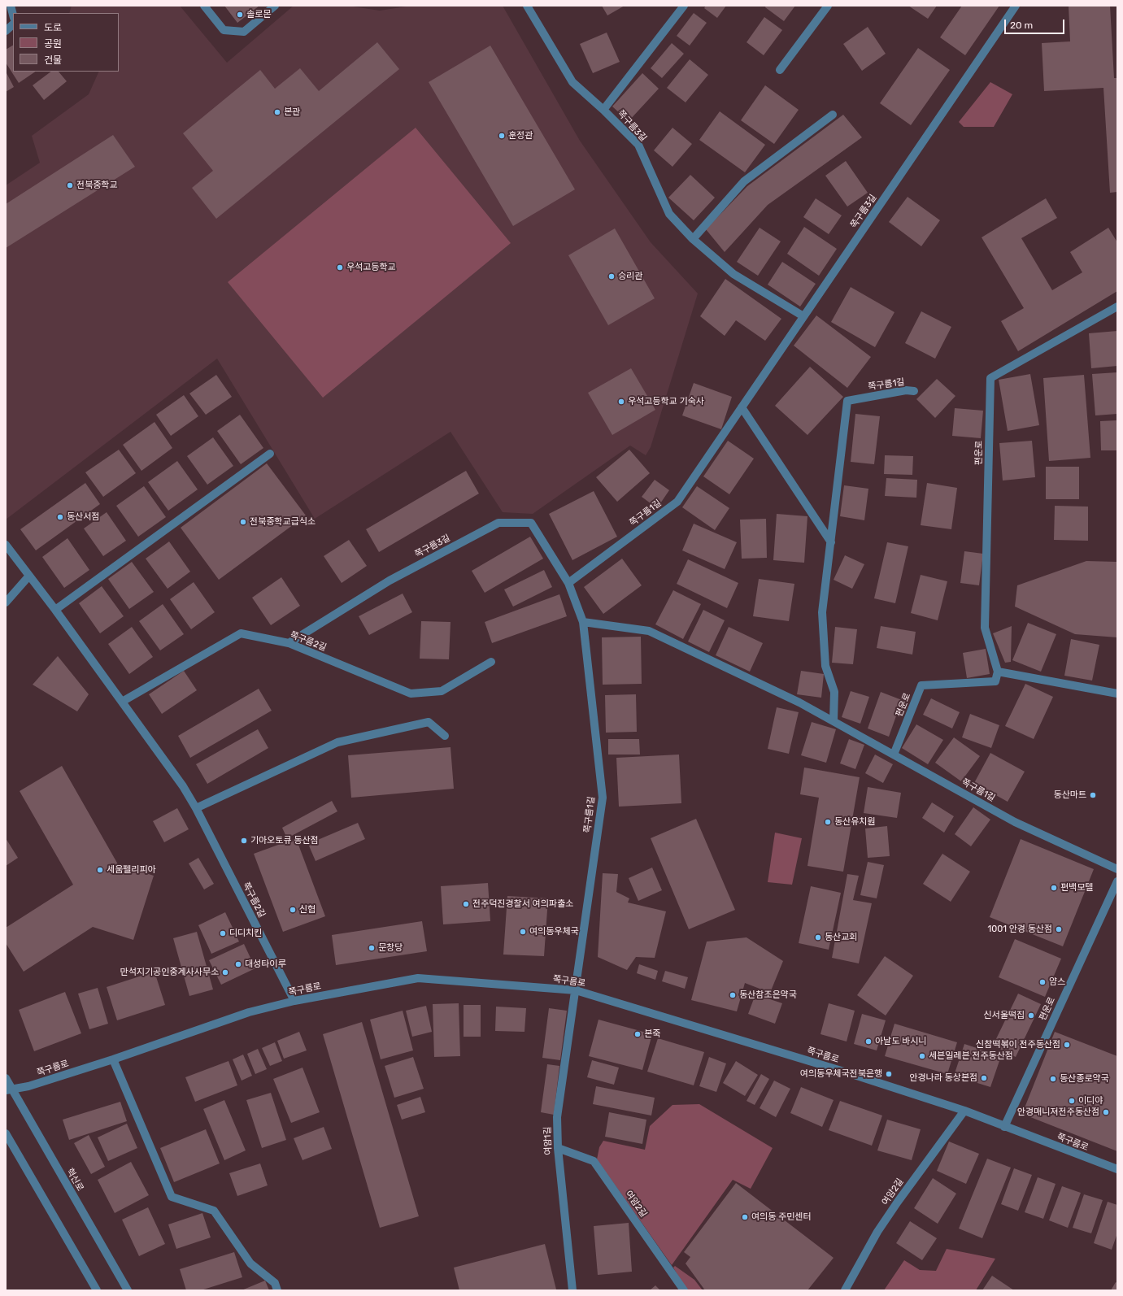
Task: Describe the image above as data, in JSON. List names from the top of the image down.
{
  "streets": {
    "street": [
      "쪽구름3길",
      "쪽구름1길",
      "편운로",
      "쪽구름2길",
      "쪽구름로",
      "여암1길",
      "혁신로",
      "여암2길"
    ]
  },
  "crossings": [
    ["쪽구름3길", "쪽구름1길"],
    ["쪽구름3길", "쪽구름2길"],
    ["쪽구름1길", "편운로"],
    ["쪽구름1길", "쪽구름로"],
    ["쪽구름1길", "여암1길"],
    ["편운로", "쪽구름로"],
    ["쪽구름2길", "쪽구름로"],
    ["쪽구름로", "여암1길"],
    ["쪽구름로", "혁신로"],
    ["쪽구름로", "여암2길"],
    ["여암1길", "여암2길"]
  ],
  "places": [
    "솔로몬",
    "본관",
    "훈정관",
    "전북중학교",
    "우석고등학교",
    "승리관",
    "우석고등학교 기숙사",
    "동산서점",
    "전북중학교급식소",
    "동산마트",
    "동산유치원",
    "기아오토큐 동산점",
    "세움펠리피아",
    "편백모텔",
    "전주덕진경찰서 여의파출소",
    "신협",
    "1001 안경 동산점",
    "여의동우체국",
    "디디치킨",
    "동산교회",
    "문창당",
    "대성타이루",
    "만석지기공인중계사사무소",
    "얌스",
    "동산참조은약국",
    "신서울떡집",
    "본죽",
    "아날도 바시니",
    "신참떡볶이 전주동산점",
    "세븐일레븐 전주동산점",
    "여의동우체국전북은행",
    "안경나라 동상본점",
    "동산종로약국",
    "이디야",
    "안경매니져전주동산점",
    "여의동 주민센터"
  ],
  "legend": ["도로", "공원", "건물"],
  "scale_bar": "20 m"
}
